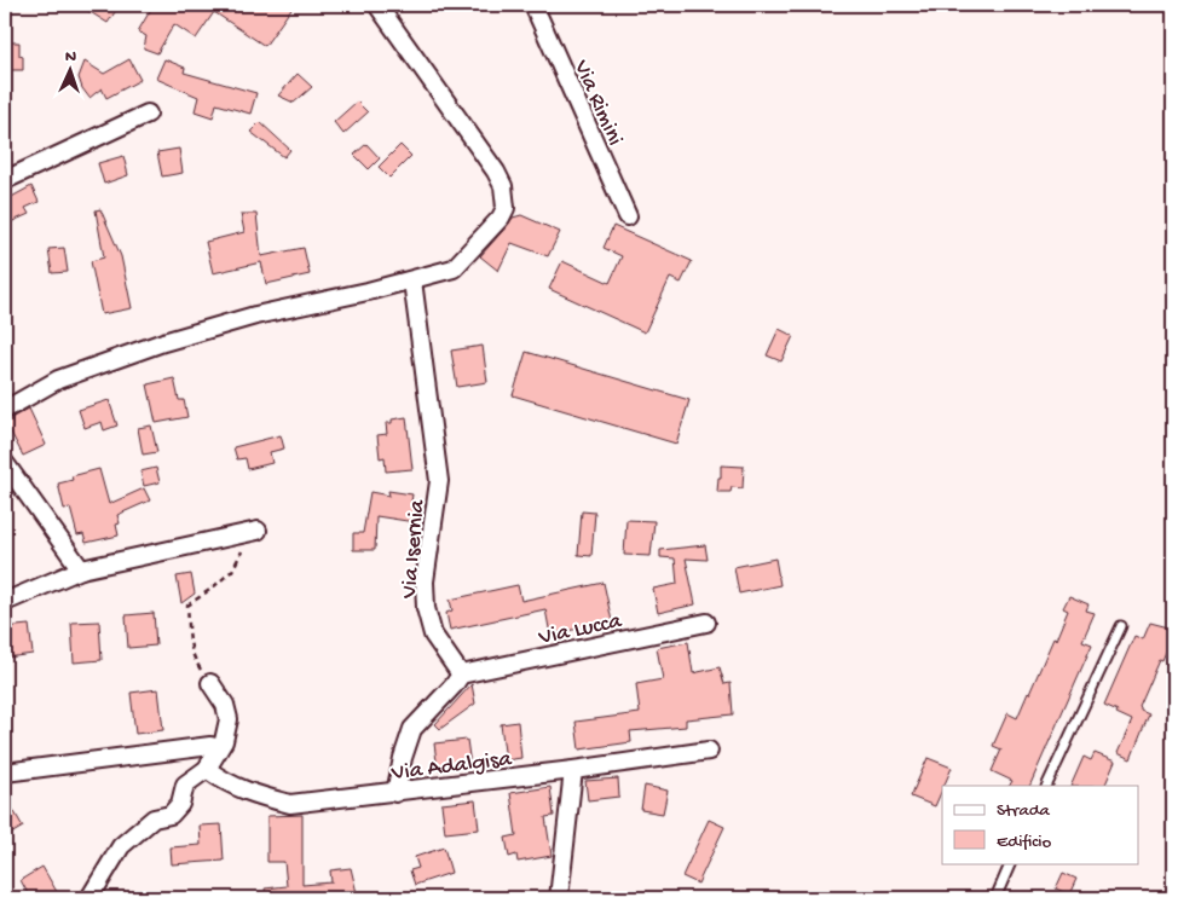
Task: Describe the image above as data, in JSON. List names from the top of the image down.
{
  "streets": {
    "street": [
      "Via Rimini",
      "Via Isernia",
      "Via Lucca",
      "Via Adalgisa"
    ]
  },
  "crossings": [
    ["Via Isernia", "Via Lucca"]
  ],
  "legend": ["Strada", "Edificio"],
  "north": "top"
}
